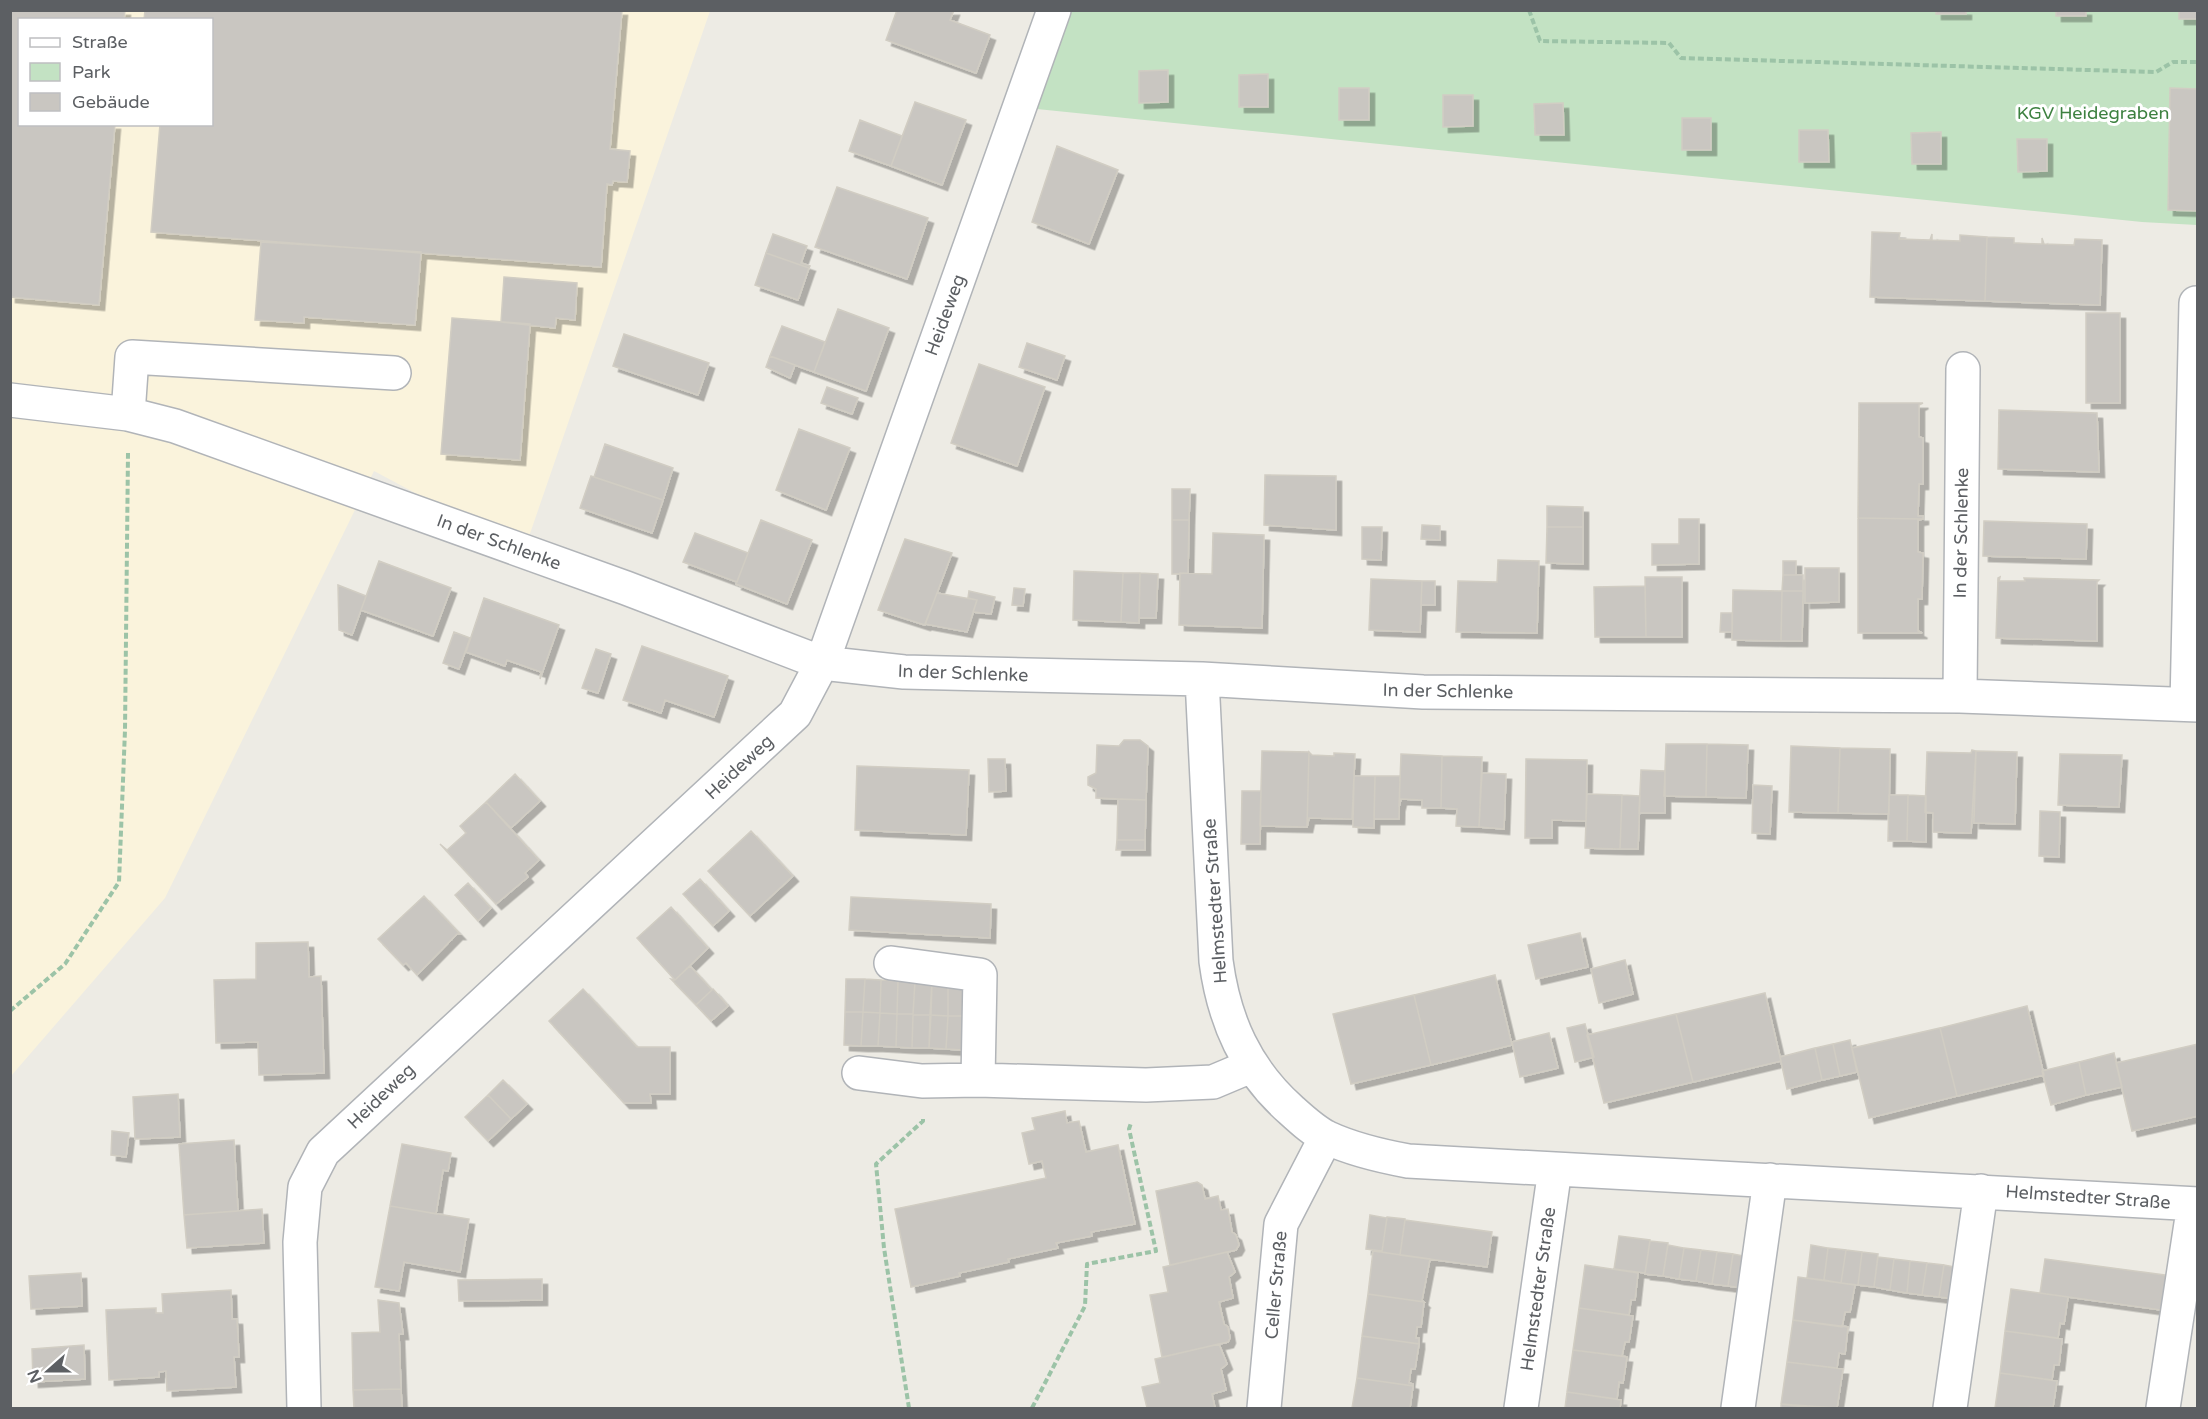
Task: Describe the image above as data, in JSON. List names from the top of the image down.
{
  "streets": {
    "street": [
      "Heideweg",
      "In der Schlenke",
      "Helmstedter Straße",
      "Celler Straße"
    ]
  },
  "crossings": [
    ["Heideweg", "In der Schlenke"],
    ["In der Schlenke", "Helmstedter Straße"],
    ["Helmstedter Straße", "Celler Straße"]
  ],
  "parks": ["KGV Heidegraben"],
  "legend": ["Straße", "Park", "Gebäude"],
  "north": "left"
}
